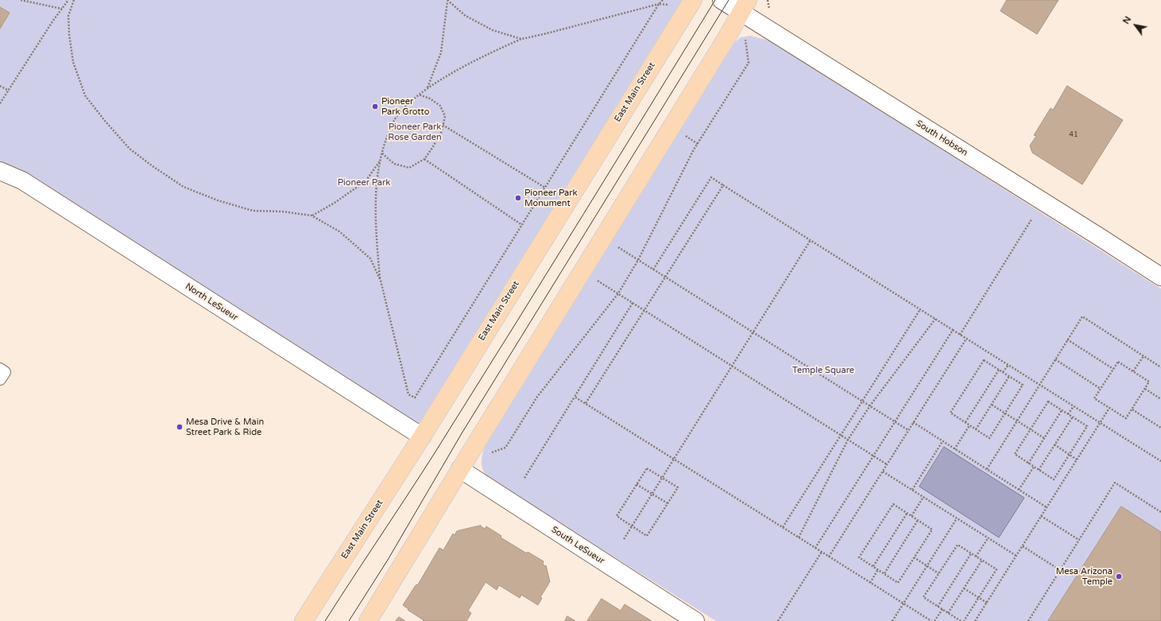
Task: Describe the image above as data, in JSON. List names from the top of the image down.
{
  "streets": {
    "main road": ["East Main Street"],
    "street": ["South Hobson", "North LeSueur", "South LeSueur"]
  },
  "crossings": [
    ["East Main Street", "North LeSueur"]
  ],
  "parks": ["Pioneer Park Rose Garden", "Pioneer Park", "Temple Square"],
  "places": [
    "Pioneer Park Grotto",
    "Pioneer Park Monument",
    "Mesa Drive & Main Street Park & Ride",
    "Mesa Arizona Temple"
  ],
  "house_numbers": ["41"],
  "north": "top left"
}
